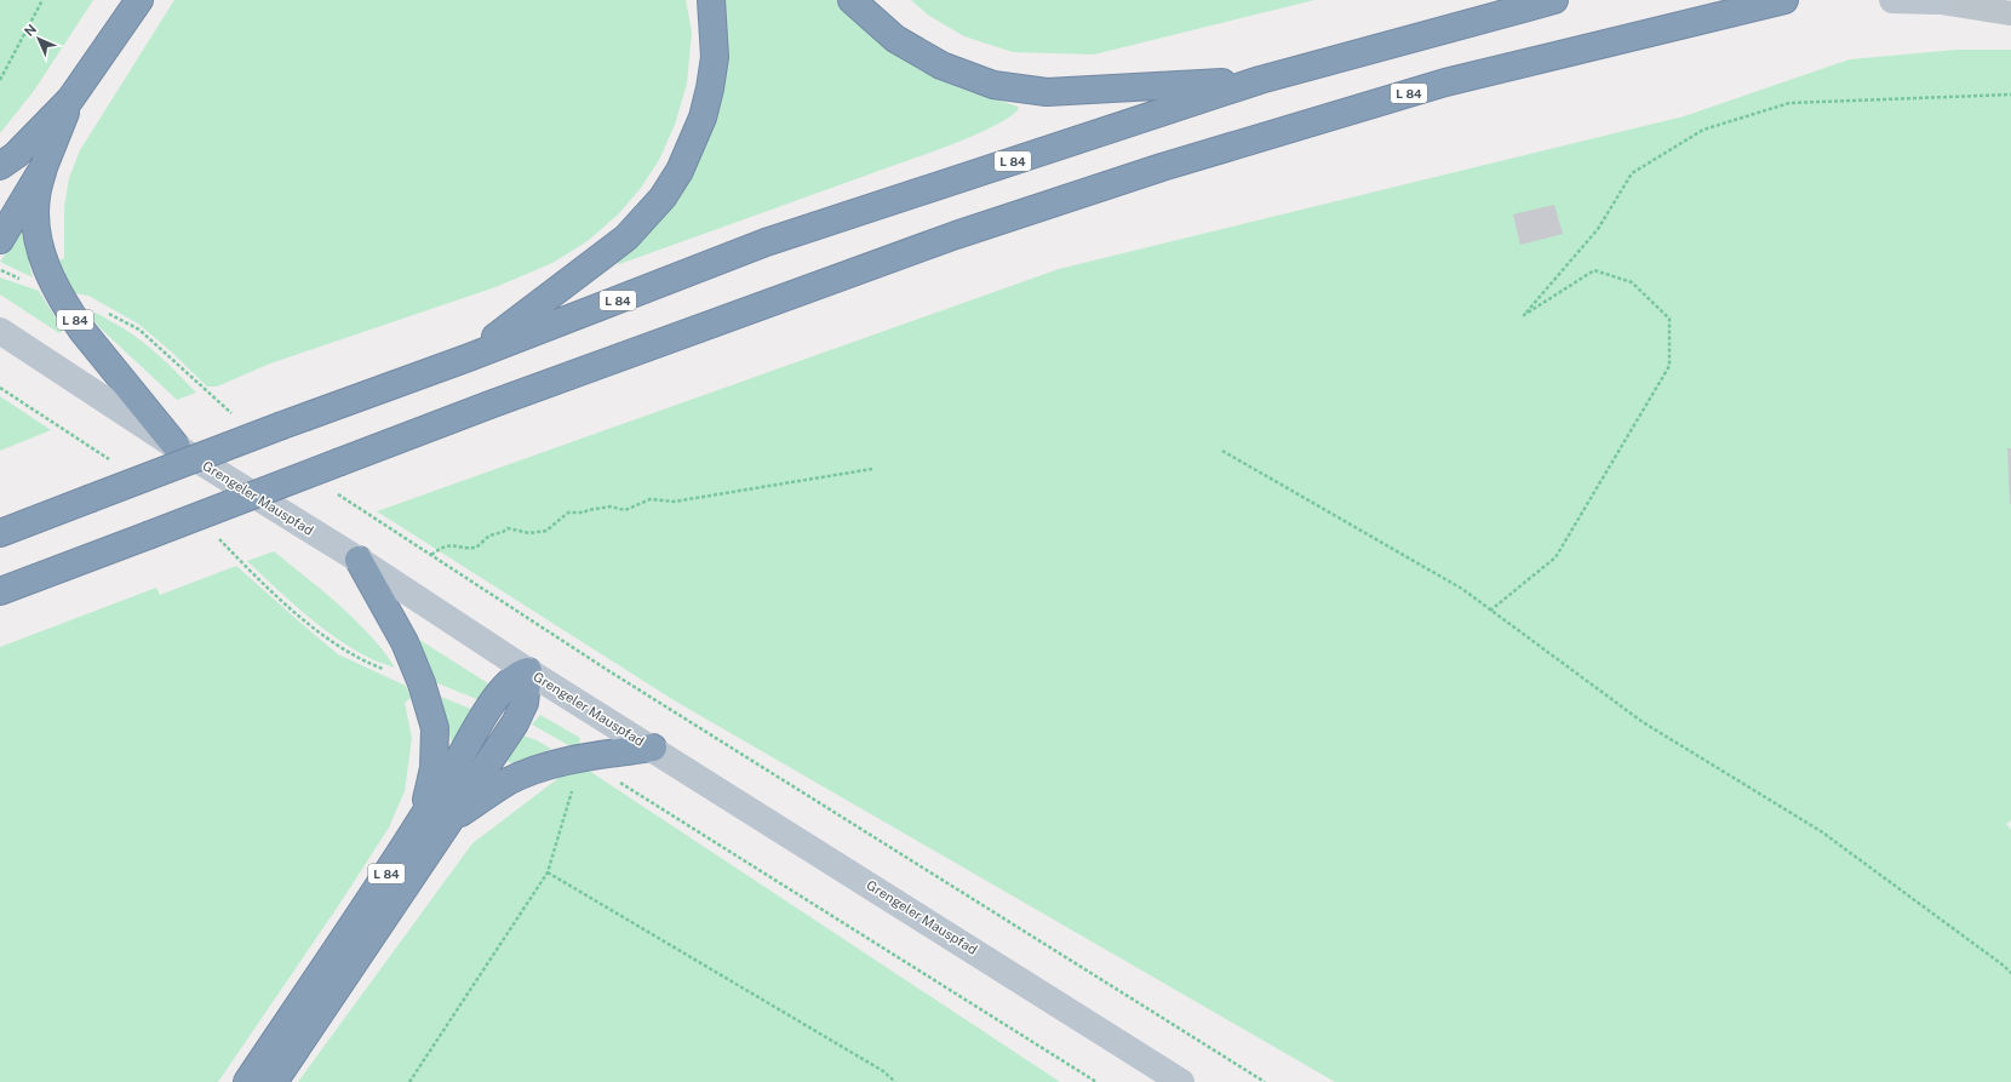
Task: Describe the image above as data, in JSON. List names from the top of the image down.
{
  "streets": {
    "highway": ["L 84"],
    "main road": ["Grengeler Mauspfad"]
  },
  "crossings": [
    ["L 84", "Grengeler Mauspfad"]
  ],
  "north": "top left"
}
